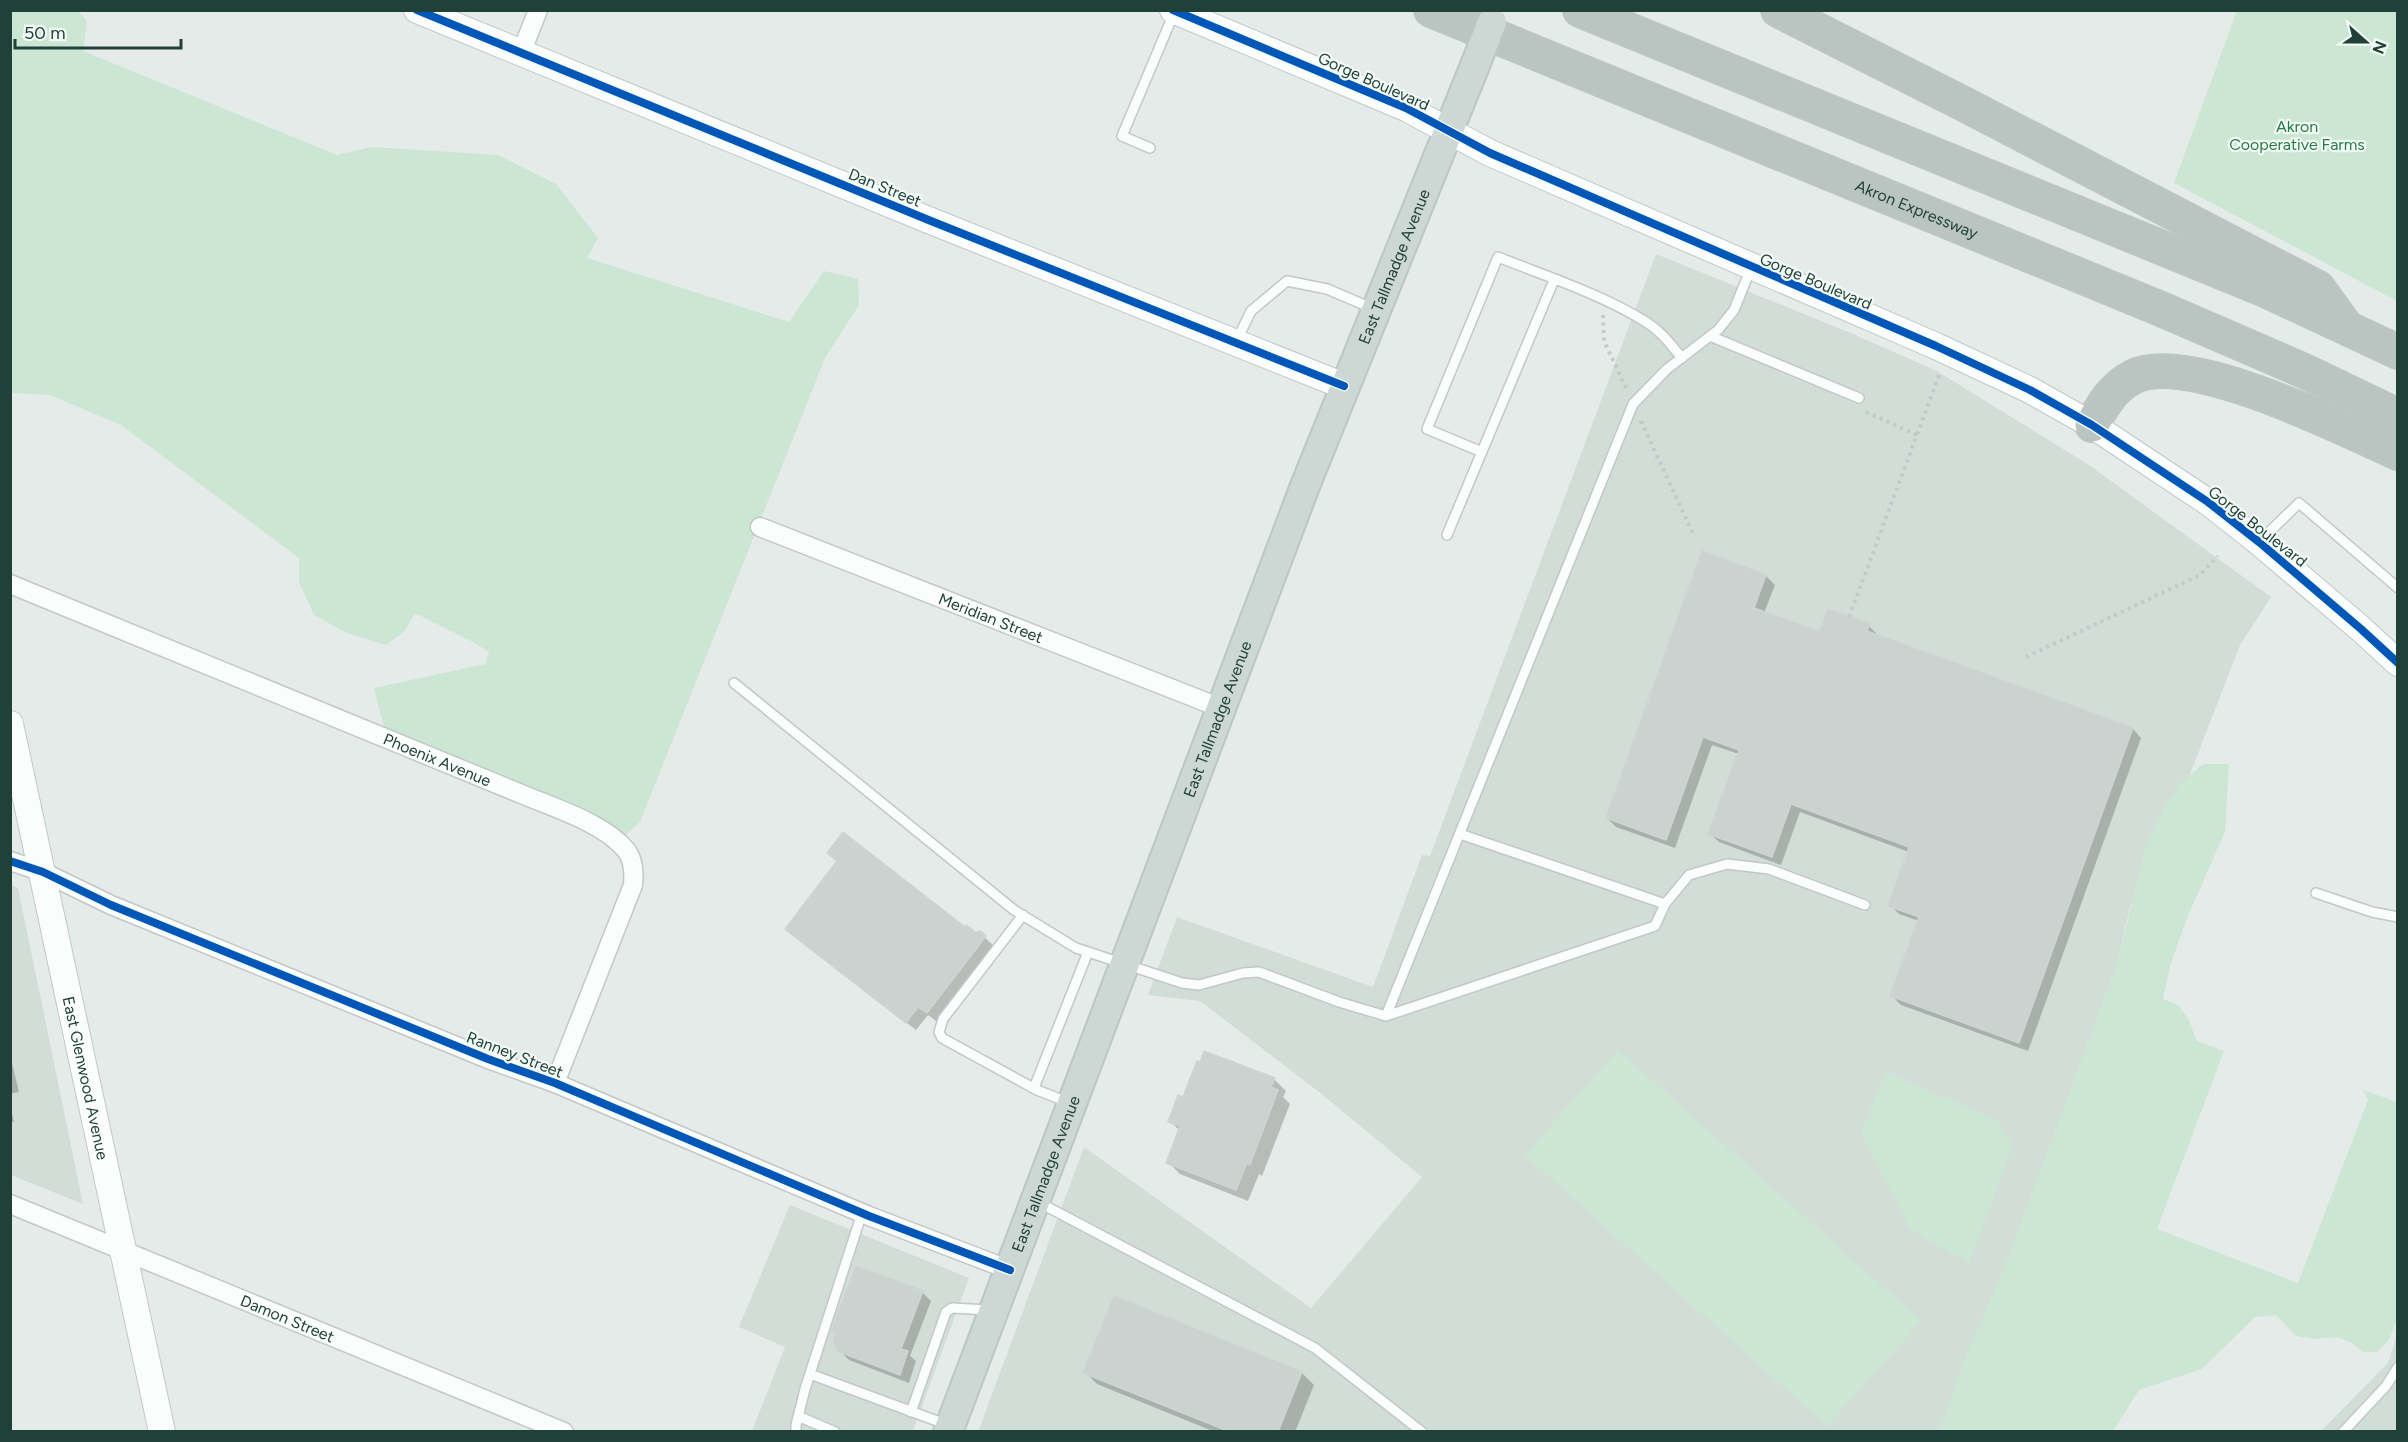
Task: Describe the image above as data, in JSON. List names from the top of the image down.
{
  "streets": {
    "highway": ["Akron Expressway"],
    "main road": ["East Tallmadge Avenue"],
    "street": [
      "Gorge Boulevard",
      "Dan Street",
      "Meridian Street",
      "Phoenix Avenue",
      "Ranney Street",
      "East Glenwood Avenue",
      "Damon Street"
    ]
  },
  "crossings": [
    ["Gorge Boulevard", "East Tallmadge Avenue"],
    ["Dan Street", "East Tallmadge Avenue"],
    ["East Tallmadge Avenue", "Meridian Street"],
    ["East Tallmadge Avenue", "Ranney Street"],
    ["Phoenix Avenue", "Ranney Street"],
    ["Ranney Street", "East Glenwood Avenue"],
    ["East Glenwood Avenue", "Damon Street"]
  ],
  "parks": ["Akron Cooperative Farms"],
  "scale_bar": "50 m",
  "north": "right"
}
